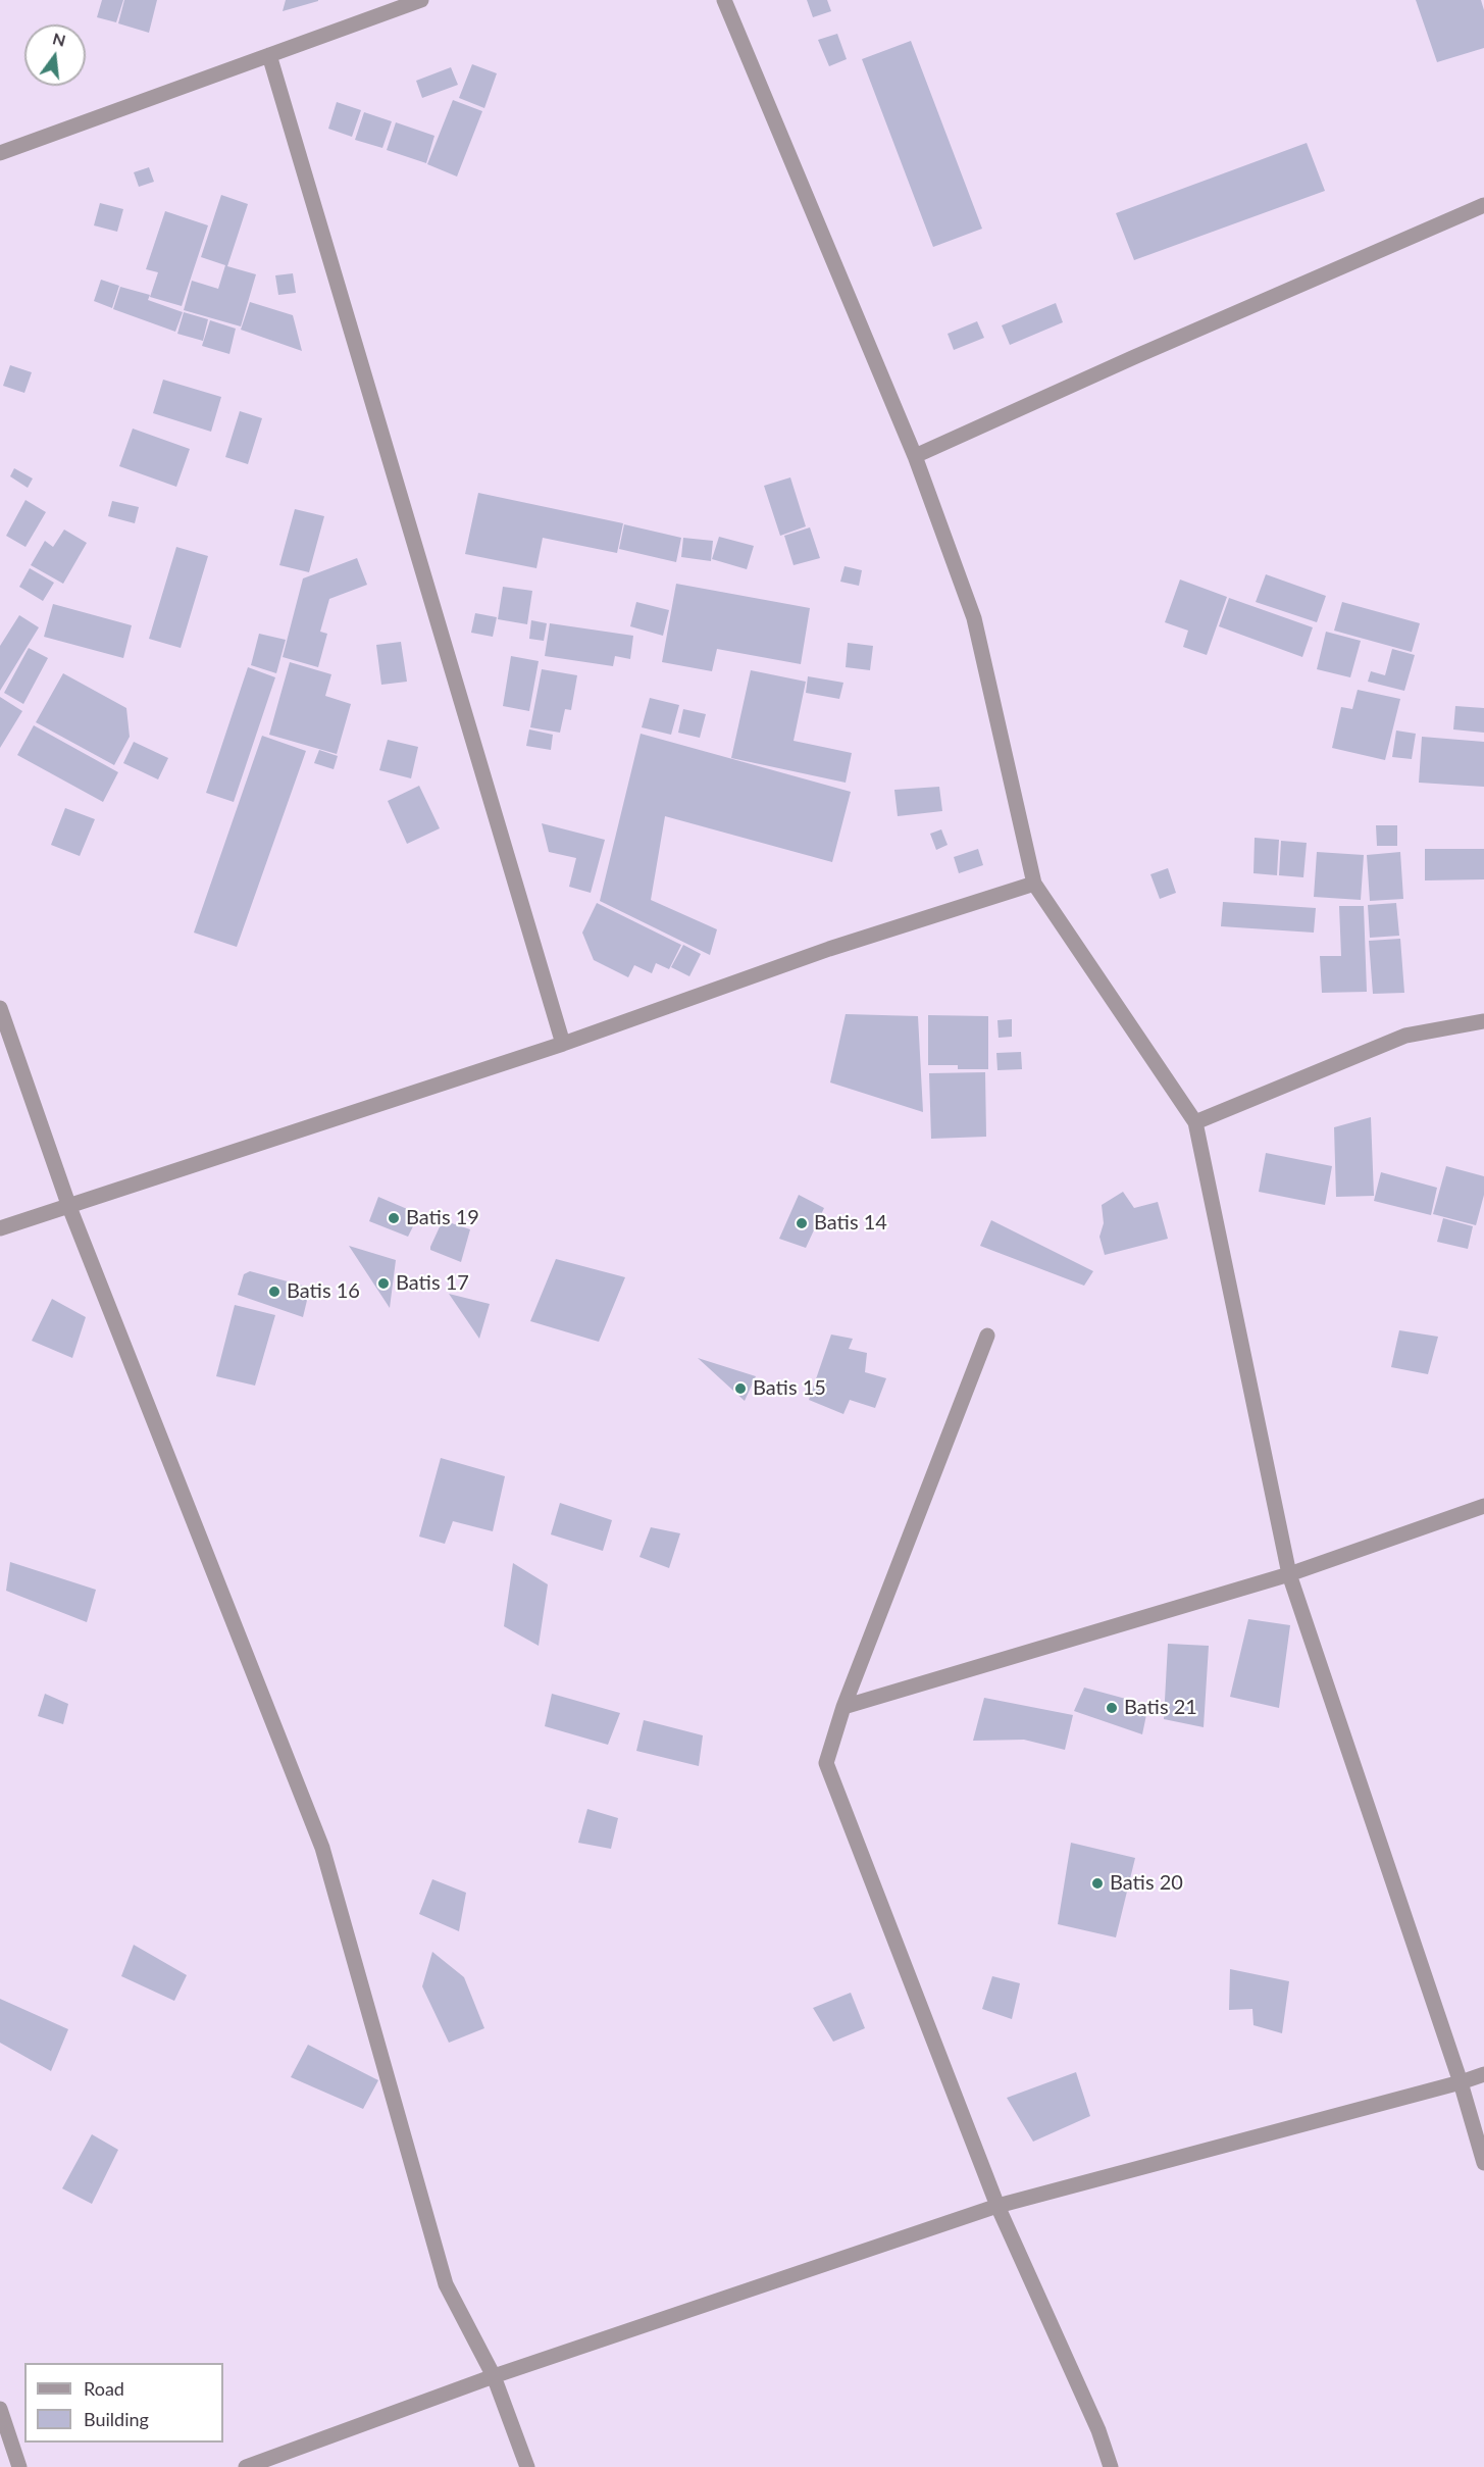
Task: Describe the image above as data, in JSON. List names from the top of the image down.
{
  "places": [
    "Batis 19",
    "Batis 14",
    "Batis 17",
    "Batis 16",
    "Batis 15",
    "Batis 21",
    "Batis 20"
  ],
  "legend": ["Road", "Building"],
  "north": "top"
}
